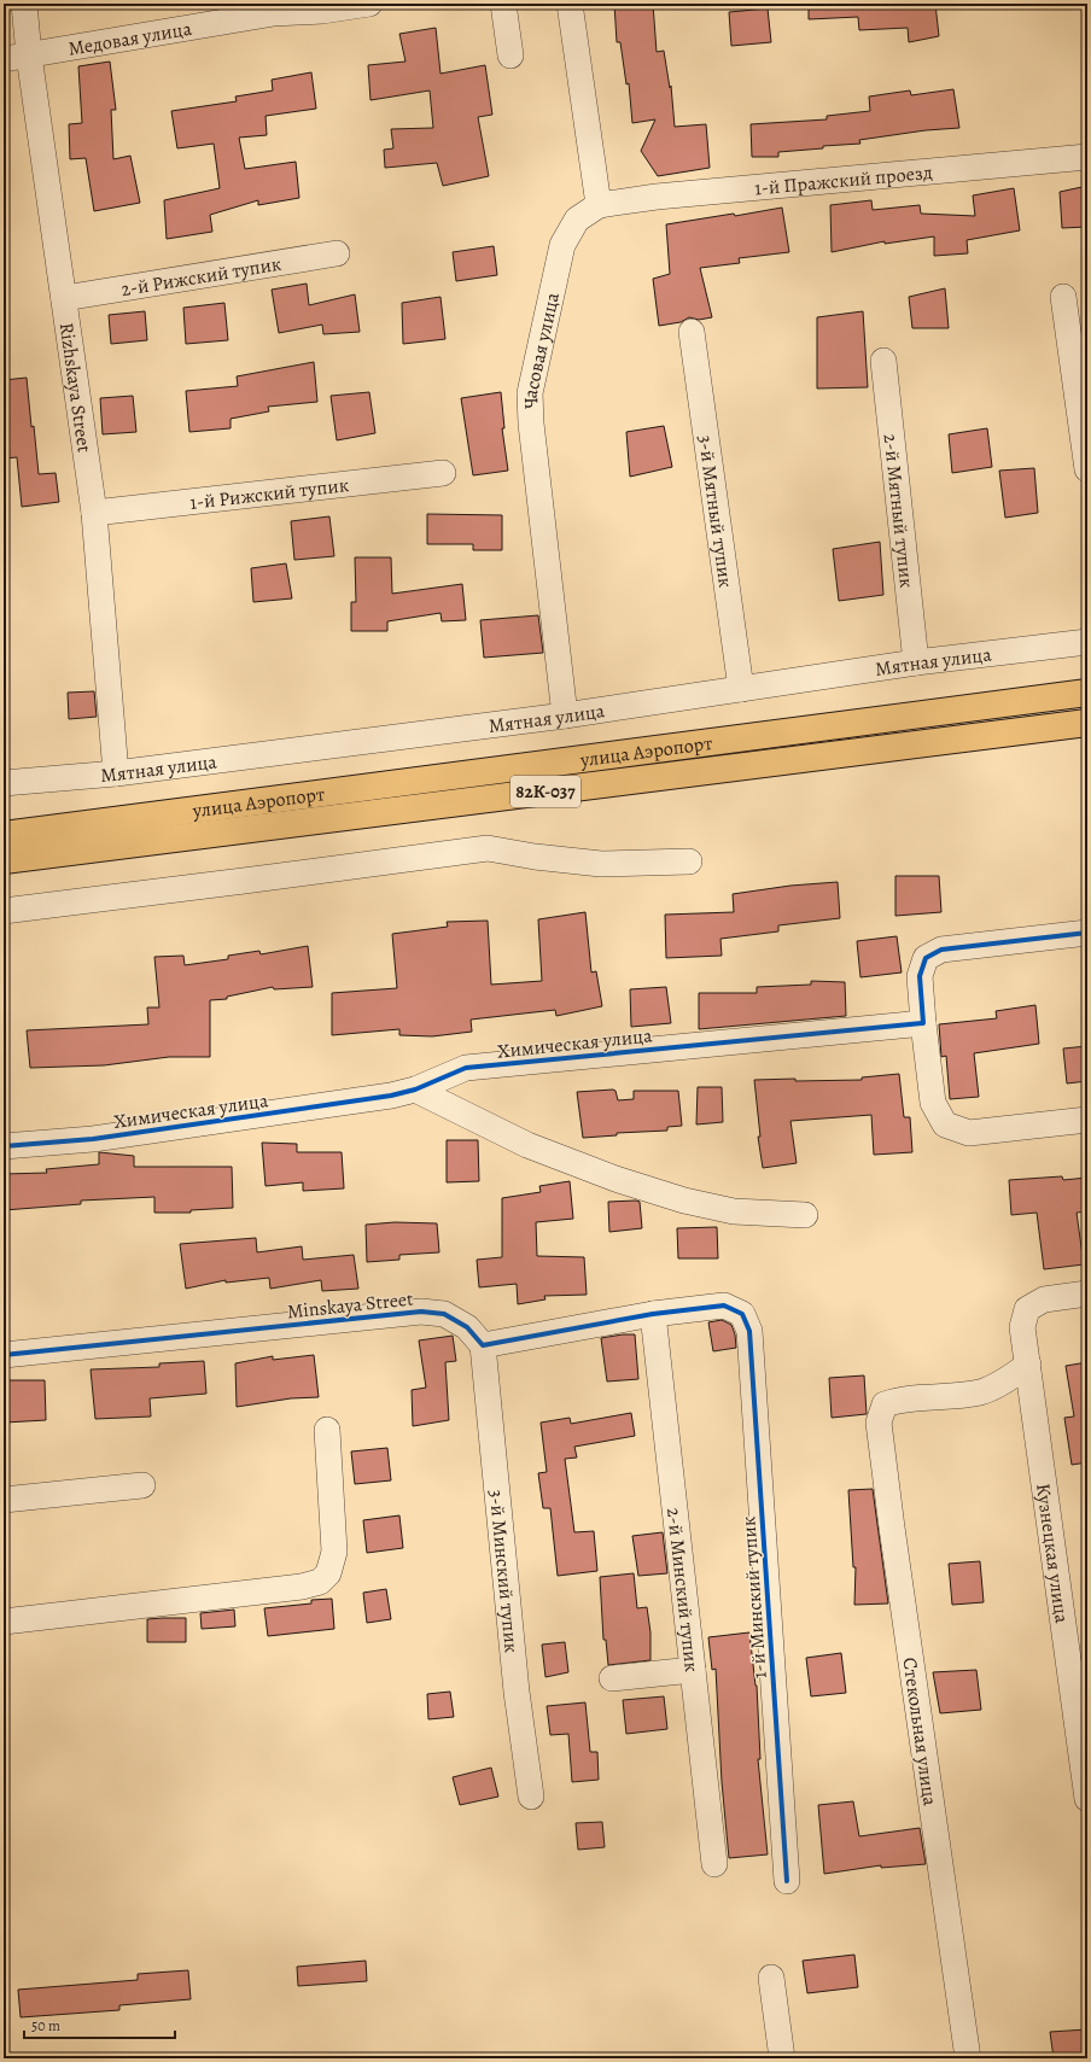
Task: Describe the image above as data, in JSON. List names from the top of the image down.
{
  "streets": {
    "main road": ["улица Аэропорт", "82К-037"],
    "street": [
      "Медовая улица",
      "1-й Пражский проезд",
      "2-й Рижский тупик",
      "Часовая улица",
      "Rizhskaya Street",
      "1-й Рижский тупик",
      "3-й Мятный тупик",
      "2-й Мятный тупик",
      "Мятная улица",
      "Химическая улица",
      "Minskaya Street",
      "Кузнецкая улица",
      "3-й Минский тупик",
      "2-й Минский тупик",
      "1-й Минский тупик",
      "Стекольная улица"
    ]
  },
  "crossings": [
    ["Медовая улица", "Rizhskaya Street"],
    ["1-й Пражский проезд", "Часовая улица"],
    ["2-й Рижский тупик", "Rizhskaya Street"],
    ["Часовая улица", "Мятная улица"],
    ["Rizhskaya Street", "1-й Рижский тупик"],
    ["Rizhskaya Street", "Мятная улица"],
    ["3-й Мятный тупик", "Мятная улица"],
    ["2-й Мятный тупик", "Мятная улица"],
    ["Minskaya Street", "3-й Минский тупик"],
    ["Кузнецкая улица", "Стекольная улица"],
    ["2-й Минский тупик", "1-й Минский тупик"]
  ],
  "scale_bar": "50 m"
}
